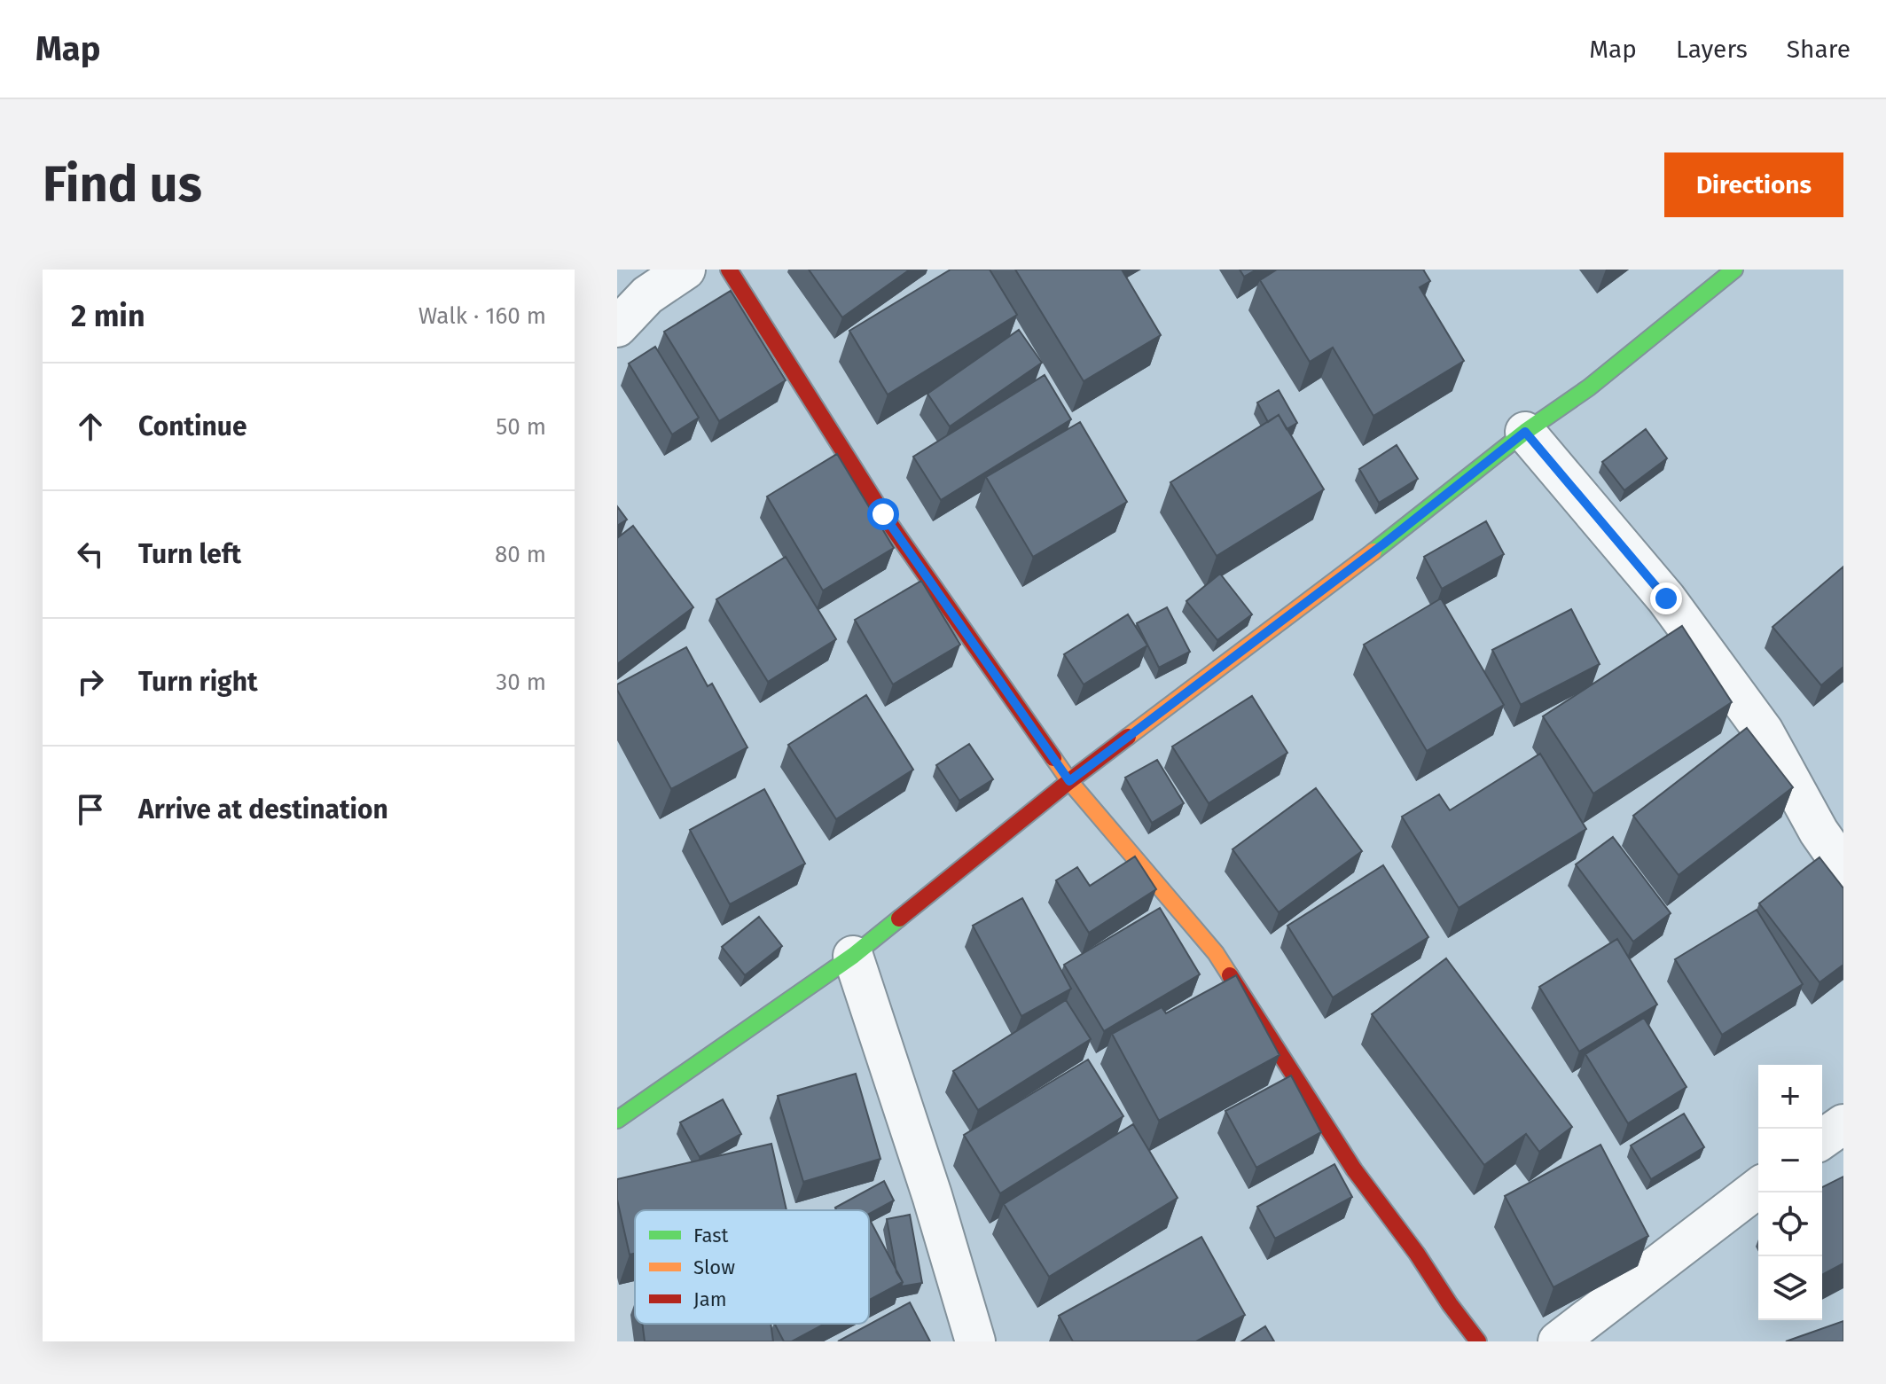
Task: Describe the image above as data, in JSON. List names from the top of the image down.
{
  "legend": ["Fast", "Slow", "Jam"],
  "page": {
    "header": "Map",
    "nav": ["Map", "Layers", "Share"],
    "buttons": "Directions",
    "title": "Find us",
    "heading": ["2 min", "Walk · 160 m"],
    "list": [
      ["Continue", "50 m"],
      ["Turn left", "80 m"],
      ["Turn right", "30 m"],
      "Arrive at destination"
    ],
    "map_buttons": ["+", "−"]
  }
}
